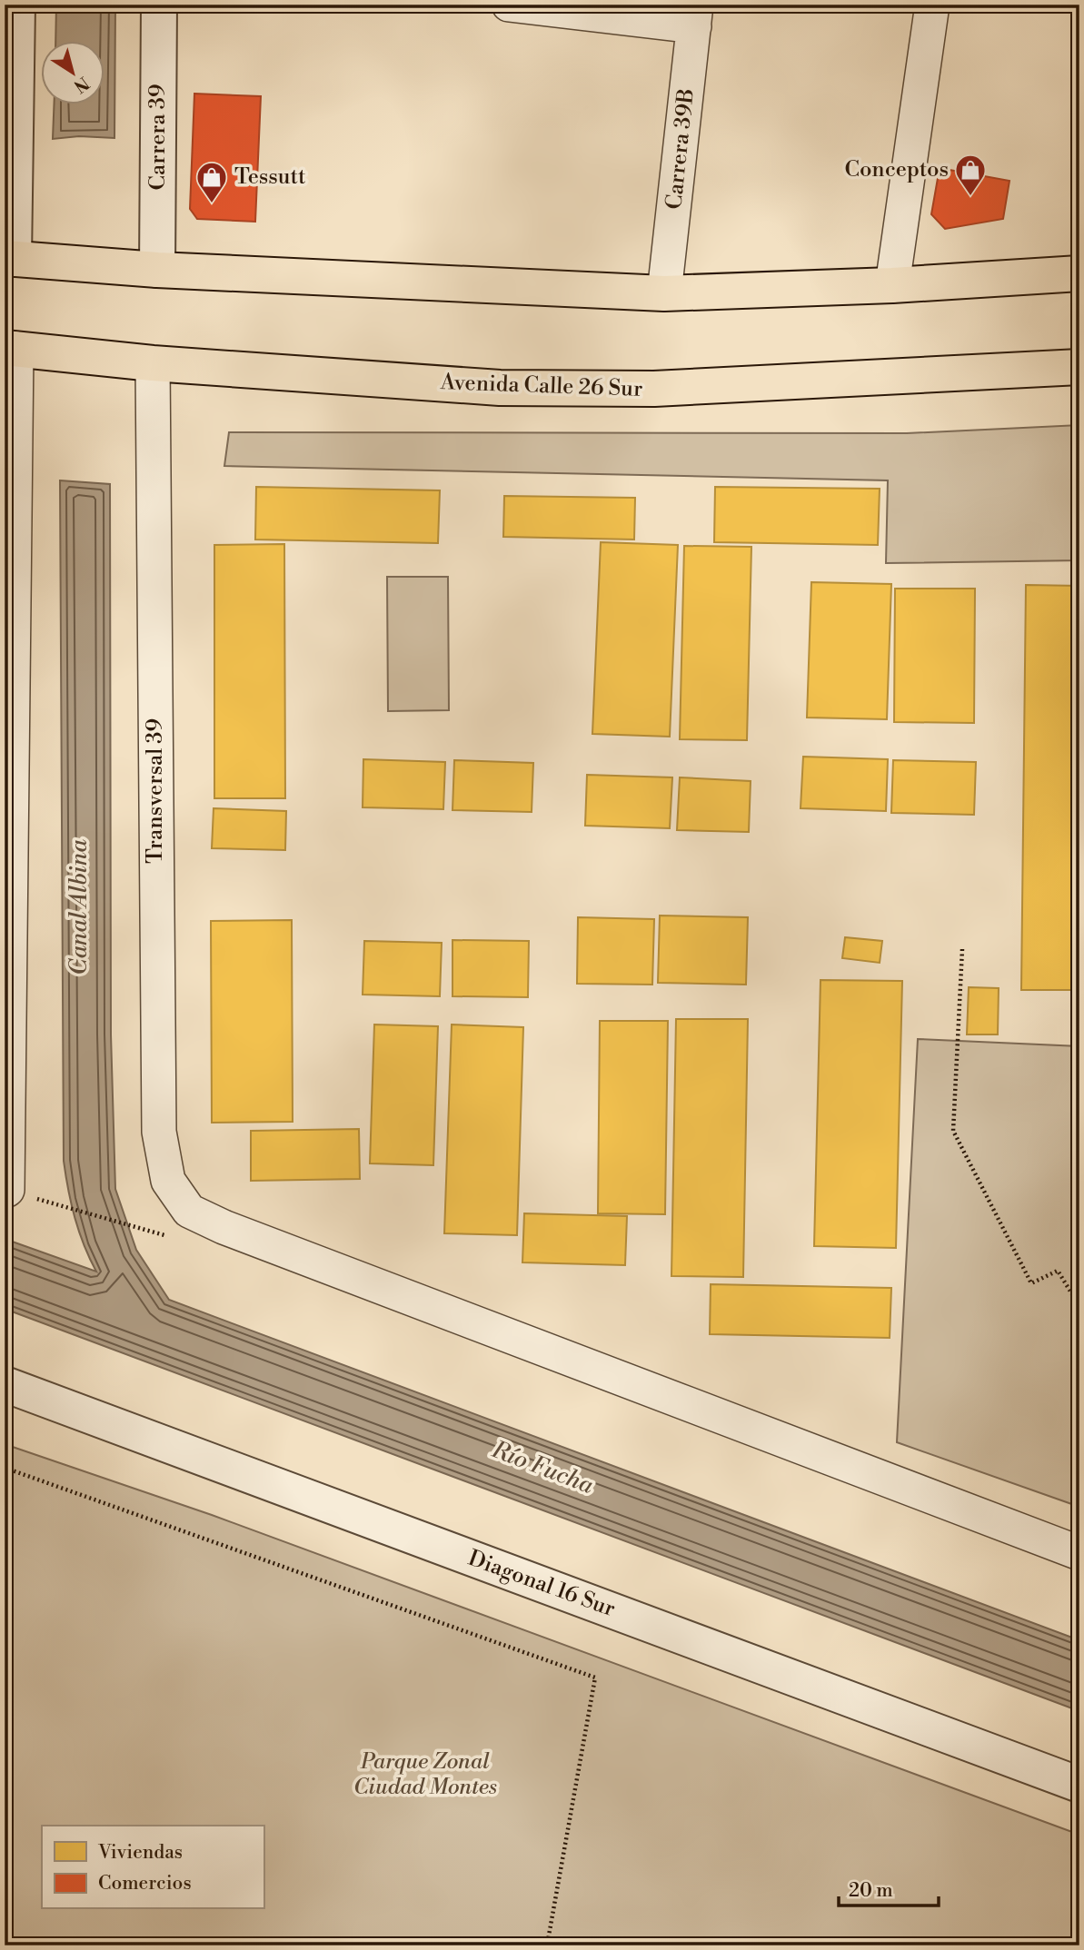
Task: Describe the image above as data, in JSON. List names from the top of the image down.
{
  "streets": {
    "main road": ["Avenida Calle 26 Sur"],
    "street": [
      "Carrera 39",
      "Carrera 39B",
      "Transversal 39",
      "Diagonal 16 Sur"
    ]
  },
  "crossings": [
    ["Avenida Calle 26 Sur", "Transversal 39"]
  ],
  "water": ["Canal Albina", "Río Fucha"],
  "parks": ["Parque Zonal Ciudad Montes"],
  "places": {
    "shop": ["Conceptos", "Tessutt"]
  },
  "legend": ["Viviendas", "Comercios"],
  "scale_bar": "20 m",
  "north": "bottom right"
}
